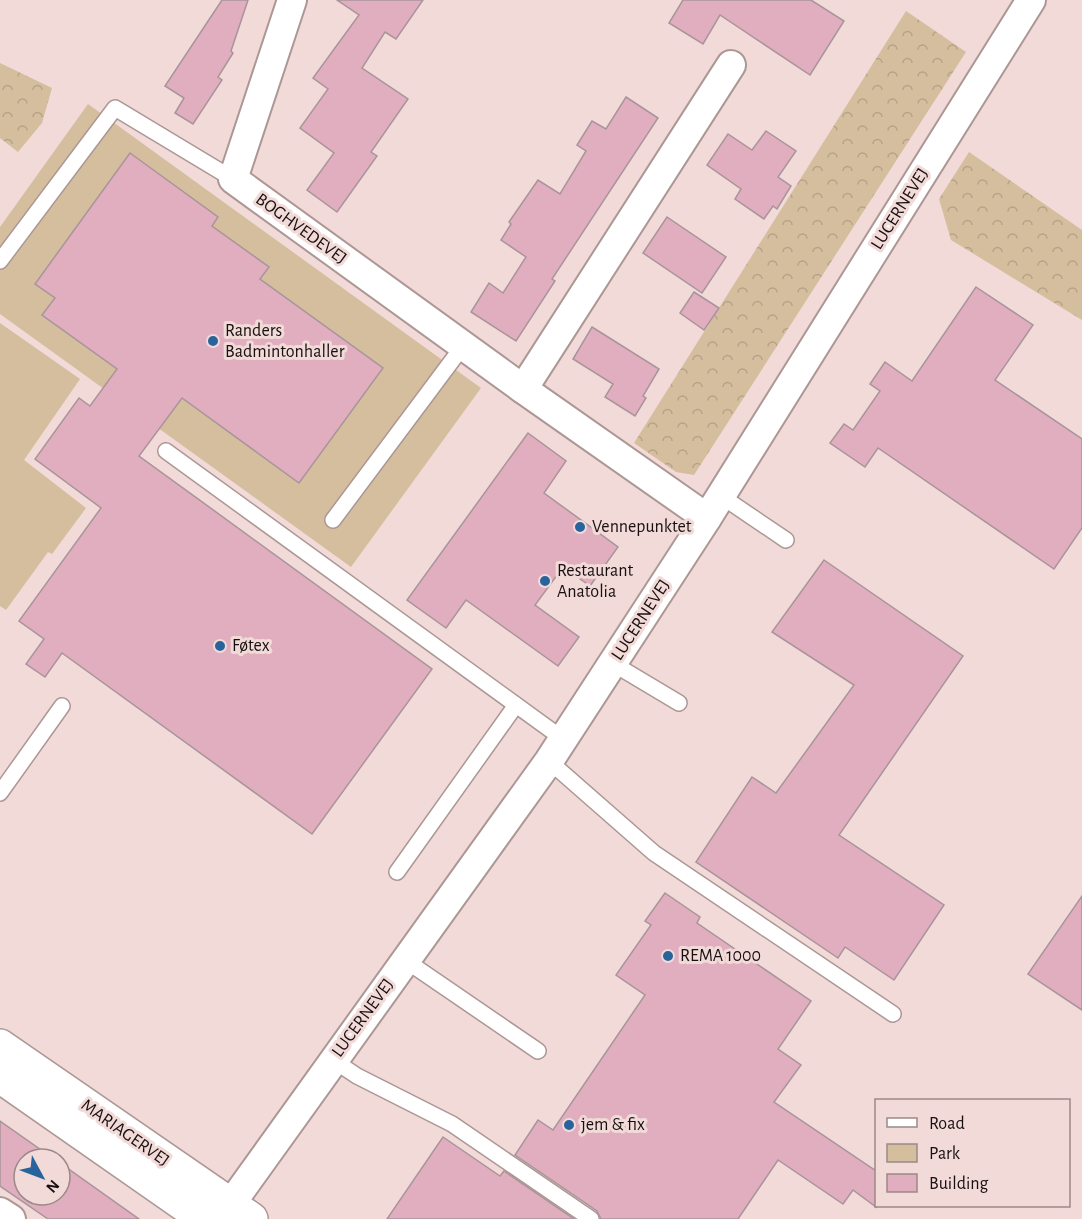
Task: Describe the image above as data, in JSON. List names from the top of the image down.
{
  "streets": {
    "street": ["LUCERNEVEJ", "BOGHVEDEVEJ", "MARIAGERVEJ"]
  },
  "crossings": [
    ["LUCERNEVEJ", "BOGHVEDEVEJ"],
    ["LUCERNEVEJ", "MARIAGERVEJ"]
  ],
  "places": [
    "Randers Badmintonhaller",
    "Vennepunktet",
    "Restaurant Anatolia",
    "Føtex",
    "REMA 1000",
    "jem & fix"
  ],
  "legend": ["Road", "Park", "Building"],
  "north": "bottom right"
}
